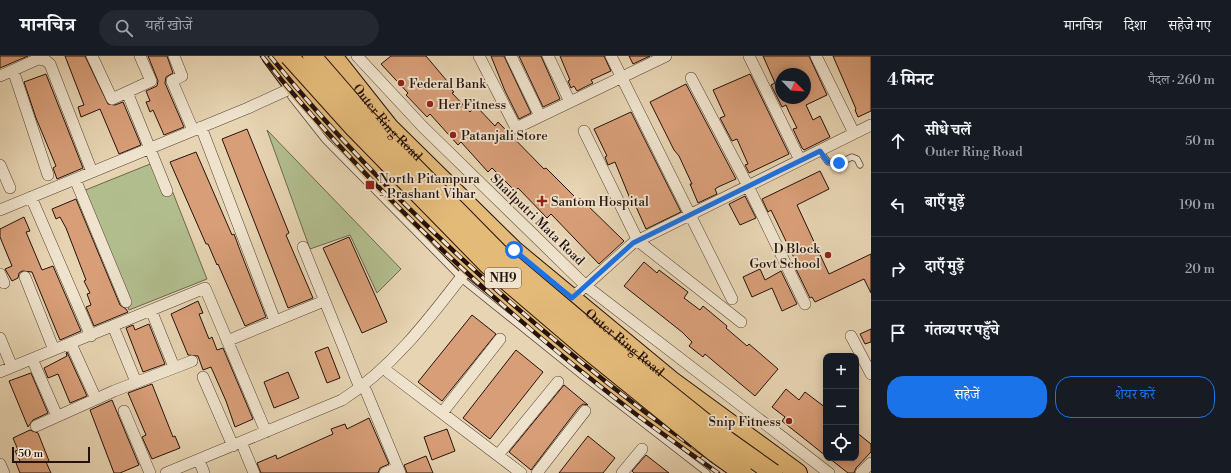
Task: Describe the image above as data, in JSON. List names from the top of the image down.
{
  "streets": {
    "main road": ["Outer Ring Road", "NH9"],
    "street": ["Shailputri Mata Road"]
  },
  "places": {
    "other": [
      "Federal Bank",
      "Her Fitness",
      "Patanjali Store",
      "D Block Govt School",
      "Snip Fitness"
    ],
    "transit": ["North Pitampura - Prashant Vihar"],
    "health": ["Santom Hospital"]
  },
  "scale_bar": "50 m",
  "north": "bottom right",
  "page": {
    "header": "मानचित्र",
    "search": "यहाँ खोजें",
    "nav": ["मानचित्र", "दिशा", "सहेजे गए"],
    "heading": ["4 मिनट", "पैदल · 260 m"],
    "list": [
      ["सीधे चलें", "Outer Ring Road", "50 m"],
      ["बाएँ मुड़ें", "190 m"],
      ["दाएँ मुड़ें", "20 m"],
      "गंतव्य पर पहुँचे"
    ],
    "map_buttons": ["+", "−"],
    "buttons": ["सहेजें", "शेयर करें"],
    "scale": "50 m"
  }
}
